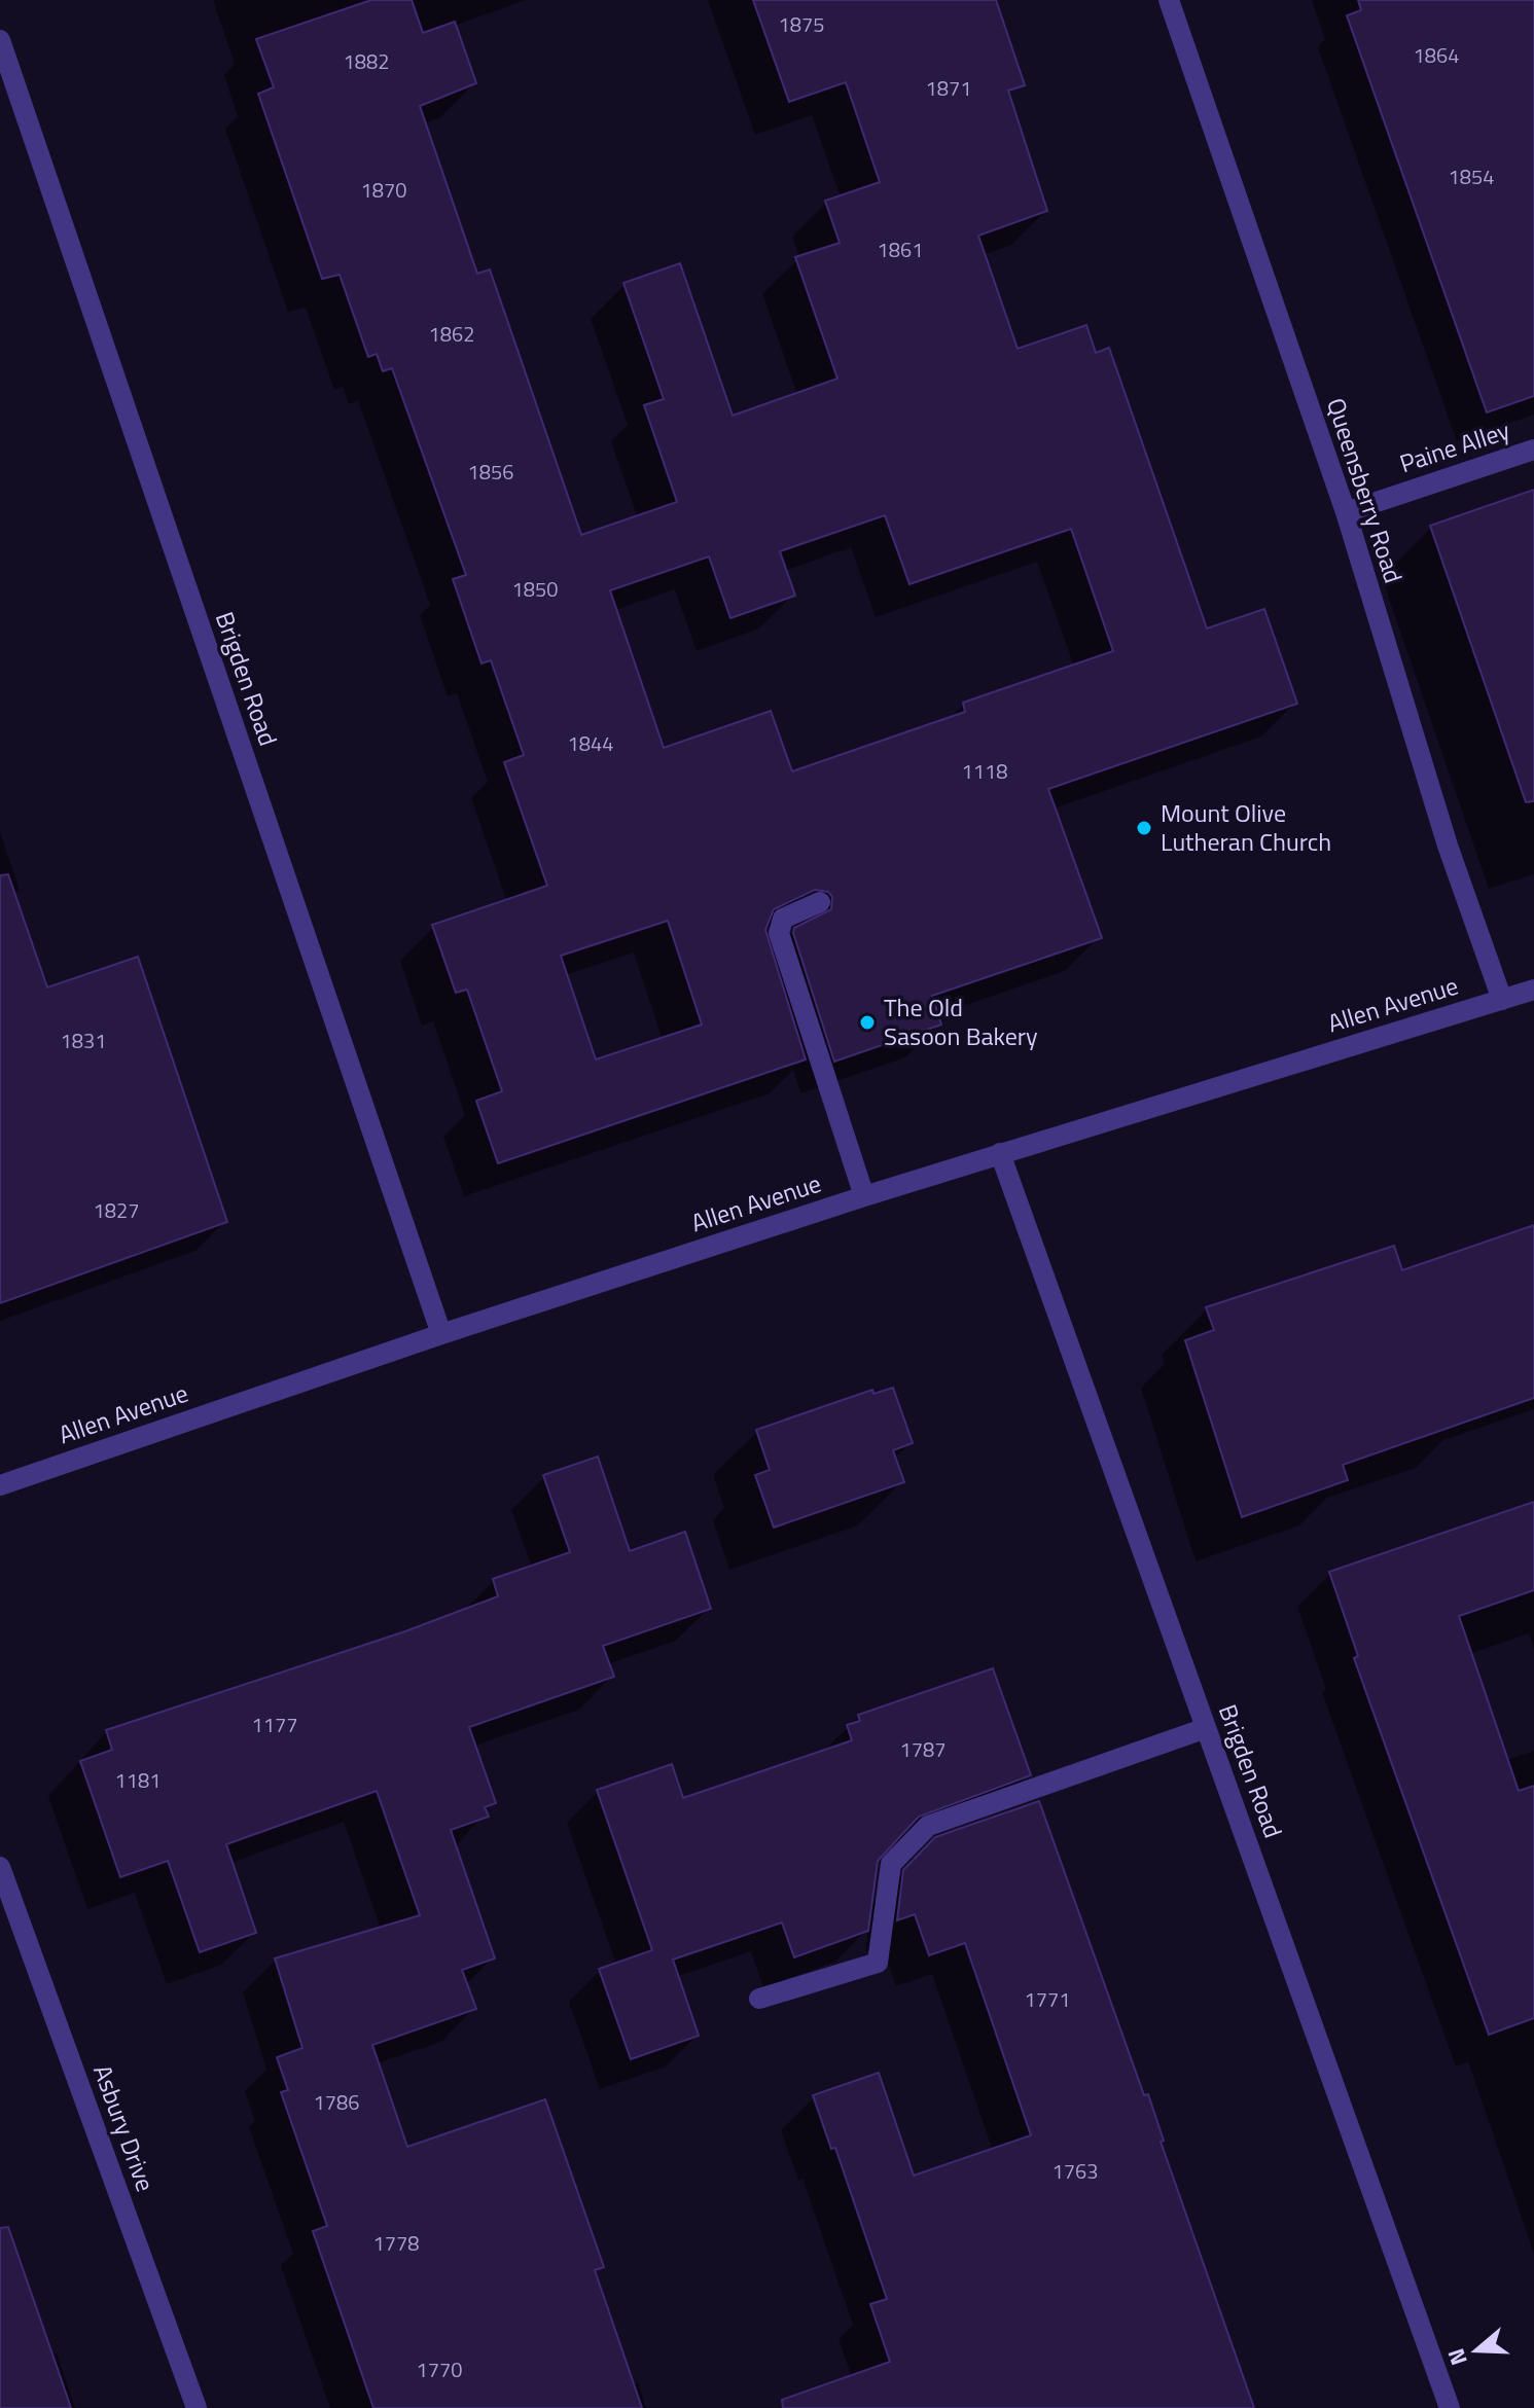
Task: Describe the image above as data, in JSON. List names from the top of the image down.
{
  "streets": {
    "street": [
      "Paine Alley",
      "Queensberry Road",
      "Brigden Road",
      "Allen Avenue",
      "Asbury Drive"
    ]
  },
  "crossings": [
    ["Paine Alley", "Queensberry Road"],
    ["Queensberry Road", "Allen Avenue"],
    ["Brigden Road", "Allen Avenue"]
  ],
  "places": ["Mount Olive Lutheran Church", "The Old Sasoon Bakery"],
  "house_numbers": [
    "1875",
    "1864",
    "1882",
    "1871",
    "1854",
    "1870",
    "1861",
    "1862",
    "1856",
    "1850",
    "1844",
    "1118",
    "1831",
    "1827",
    "1177",
    "1787",
    "1181",
    "1771",
    "1786",
    "1763",
    "1778",
    "1770"
  ],
  "north": "left"
}
